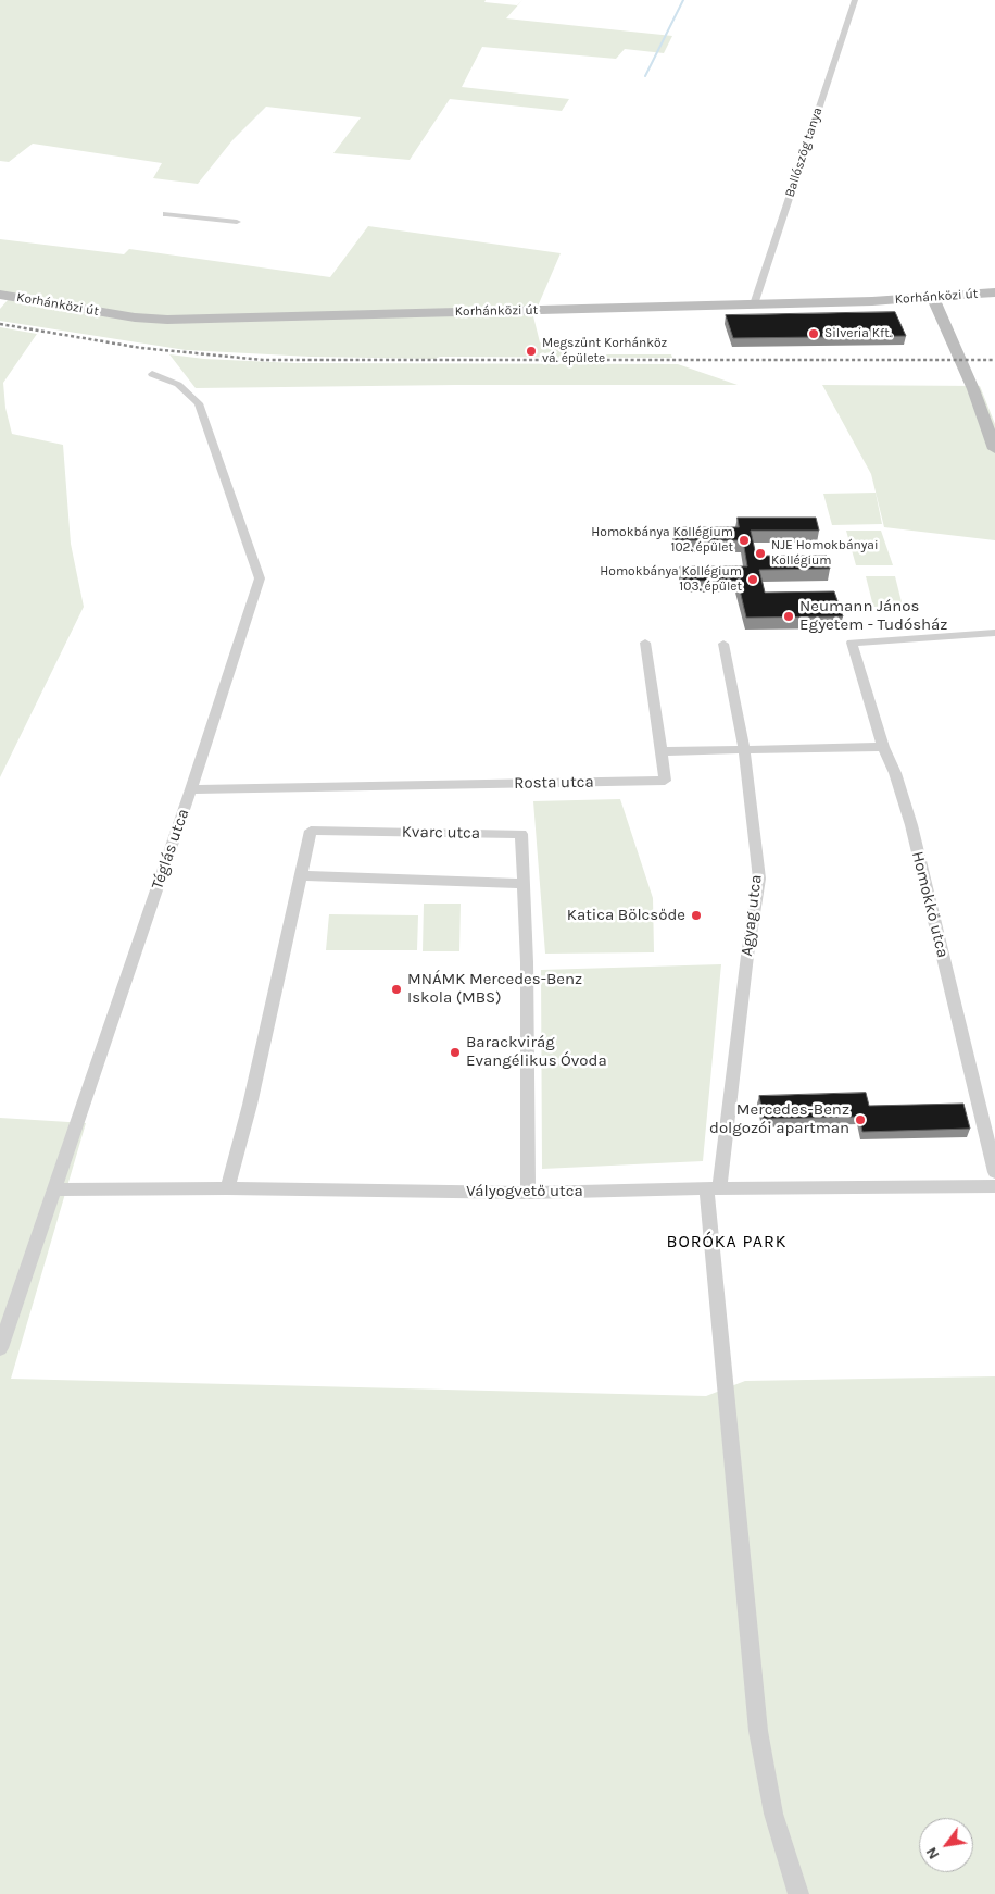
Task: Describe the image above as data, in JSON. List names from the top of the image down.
{
  "streets": {
    "street": [
      "Ballószög tanya",
      "Korhánközi út",
      "Rosta utca",
      "Kvarc utca",
      "Téglás utca",
      "Homokkő utca",
      "Agyag utca",
      "Vályogvető utca"
    ]
  },
  "crossings": [
    ["Ballószög tanya", "Korhánközi út"],
    ["Rosta utca", "Téglás utca"],
    ["Kvarc utca", "Vályogvető utca"],
    ["Téglás utca", "Vályogvető utca"],
    ["Agyag utca", "Vályogvető utca"]
  ],
  "districts": ["BORÓKA PARK"],
  "places": [
    "Silveria Kft.",
    "Megszűnt Korhánköz vá. épülete",
    "Homokbánya Kollégium 102. épület",
    "NJE Homokbányai Kollégium",
    "Homokbánya Kollégium 103. épület",
    "Neumann János Egyetem - Tudósház",
    "Katica Bölcsőde",
    "MNÁMK Mercedes-Benz Iskola (MBS)",
    "Barackvirág Evangélikus Óvoda",
    "Mercedes-Benz dolgozói apartman"
  ],
  "north": "bottom left"
}
